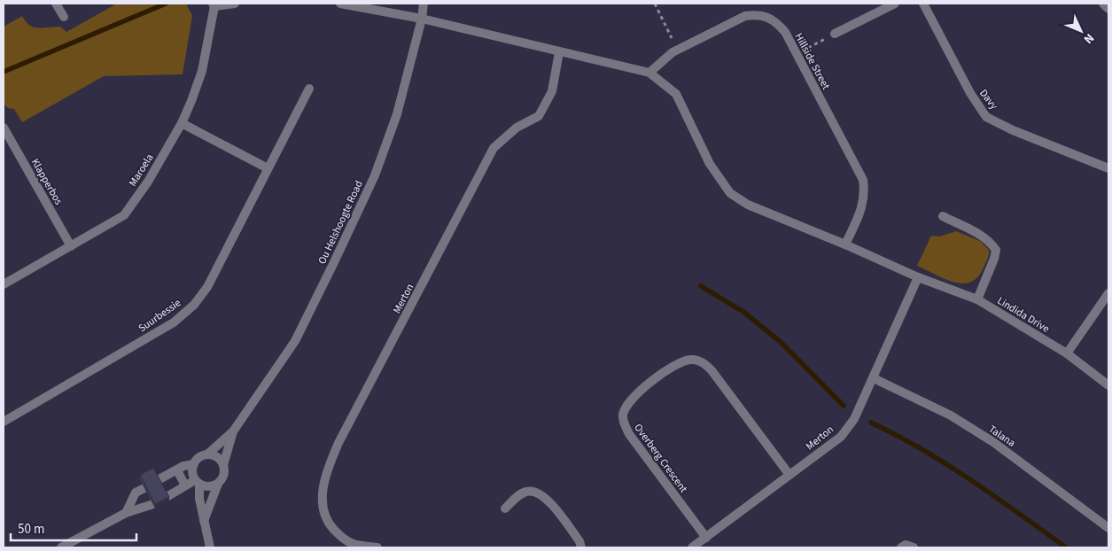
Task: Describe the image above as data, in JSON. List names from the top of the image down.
{
  "streets": {
    "street": [
      "Hillside Street",
      "Davy",
      "Maroela",
      "Klapperbos",
      "Ou Helshoogte Road",
      "Merton",
      "Lindida Drive",
      "Suurbessie",
      "Talana",
      "Overberg Crescent"
    ]
  },
  "crossings": [
    ["Maroela", "Klapperbos"],
    ["Merton", "Lindida Drive"],
    ["Merton", "Talana"],
    ["Merton", "Overberg Crescent"]
  ],
  "scale_bar": "50 m",
  "north": "bottom right"
}
